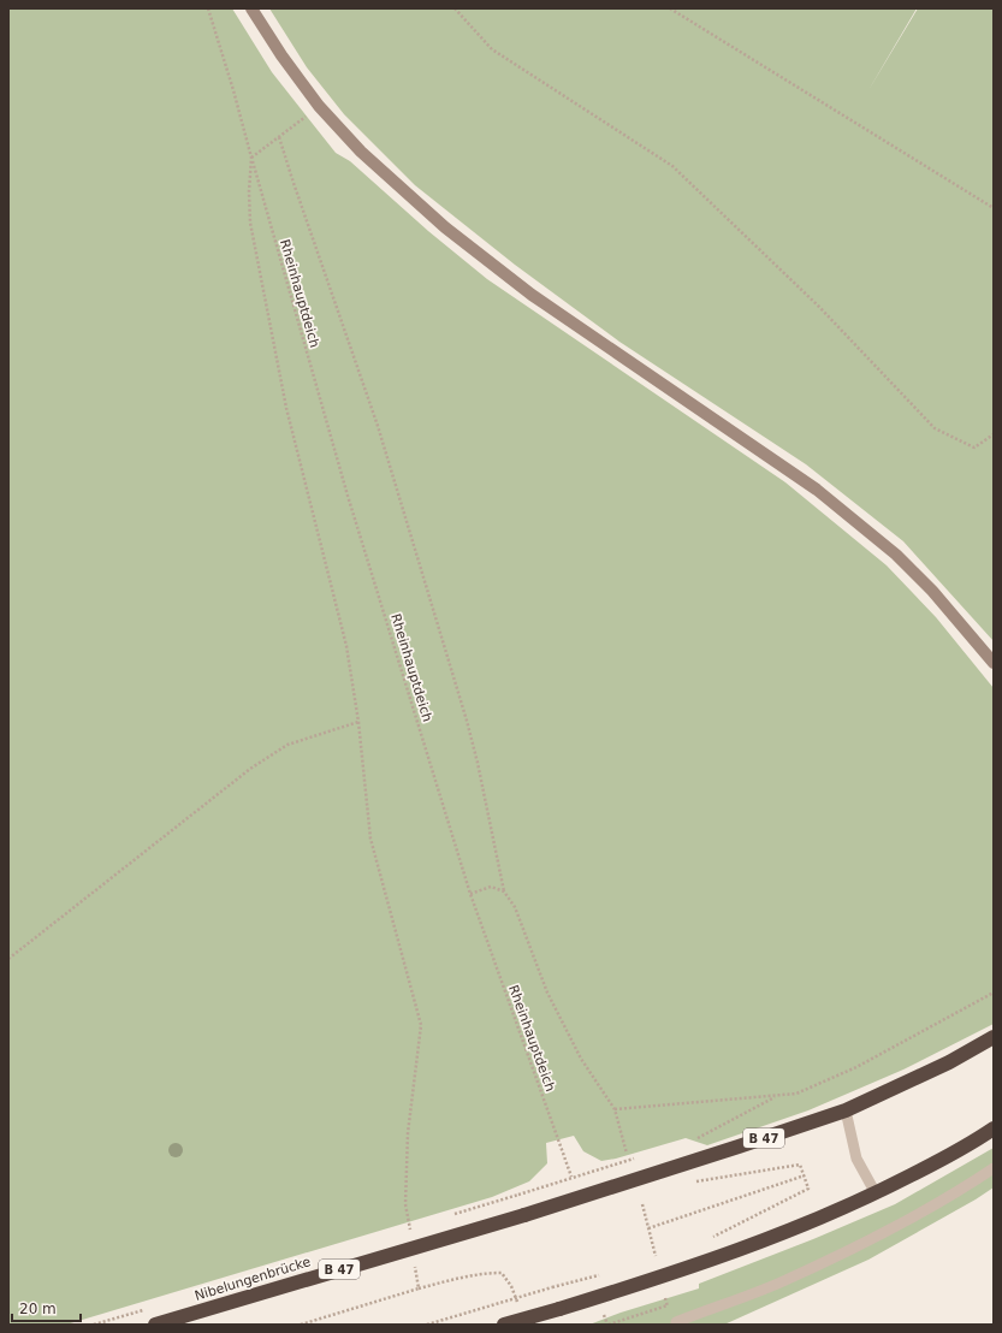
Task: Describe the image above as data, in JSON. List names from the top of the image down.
{
  "streets": {
    "highway": ["B 47", "Nibelungenbrücke"],
    "path": ["Rheinhauptdeich"]
  },
  "crossings": [
    ["B 47", "Nibelungenbrücke"]
  ],
  "scale_bar": "20 m"
}
